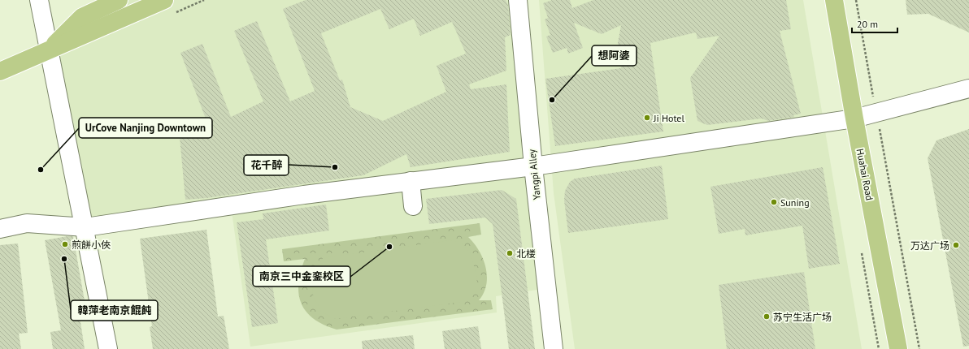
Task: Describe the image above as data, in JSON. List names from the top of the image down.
{
  "streets": {
    "main road": ["Huahai Road"],
    "street": ["Yangpi Alley"]
  },
  "places": [
    "想阿婆",
    "Ji Hotel",
    "花千醉",
    "UrCove Nanjing Downtown",
    "Suning",
    "煎餅小俠",
    "万达广场",
    "南京三中金銮校区",
    "北楼",
    "韓萍老南京餛飩",
    "苏宁生活广场"
  ],
  "scale_bar": "20 m"
}
